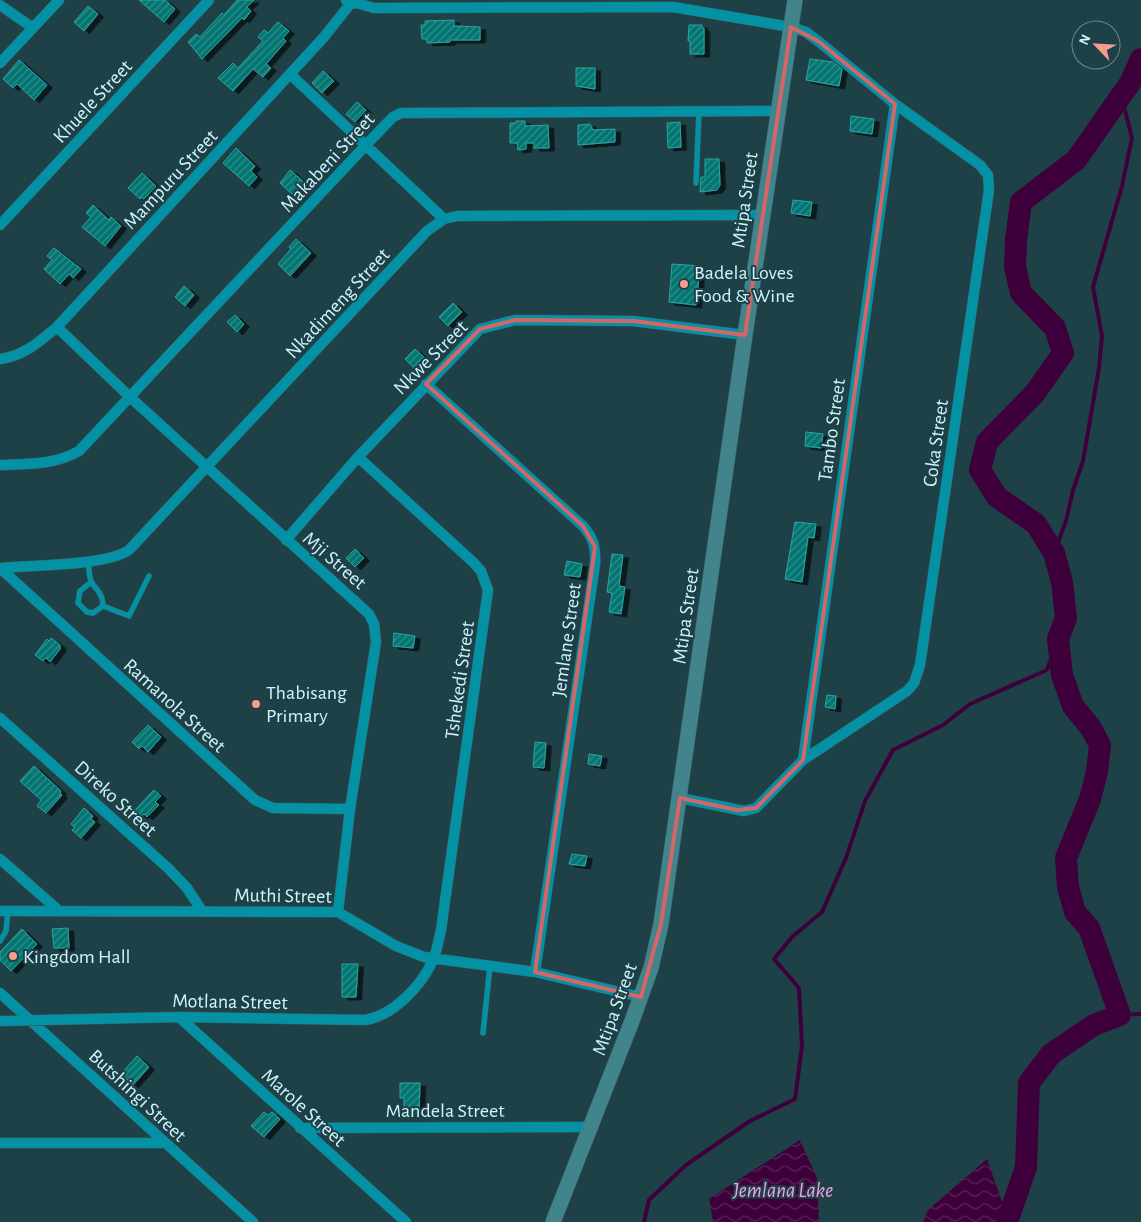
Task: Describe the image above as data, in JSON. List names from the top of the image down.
{
  "streets": {
    "street": [
      "Khuele Street",
      "Makabeni Street",
      "Mampuru Street",
      "Mtipa Street",
      "Nkadimeng Street",
      "Nkwe Street",
      "Tambo Street",
      "Coka Street",
      "Mji Street",
      "Jemlane Street",
      "Tshekedi Street",
      "Ramanola Street",
      "Direko Street",
      "Muthi Street",
      "Motlana Street",
      "Butshingi Street",
      "Marole Street",
      "Mandela Street"
    ]
  },
  "crossings": [
    ["Makabeni Street", "Mtipa Street"],
    ["Makabeni Street", "Mji Street"],
    ["Mampuru Street", "Coka Street"],
    ["Mampuru Street", "Mji Street"],
    ["Mtipa Street", "Nkwe Street"],
    ["Mtipa Street", "Coka Street"],
    ["Mtipa Street", "Muthi Street"],
    ["Mtipa Street", "Mandela Street"],
    ["Nkadimeng Street", "Mji Street"],
    ["Nkadimeng Street", "Ramanola Street"],
    ["Nkwe Street", "Mji Street"],
    ["Nkwe Street", "Jemlane Street"],
    ["Nkwe Street", "Tshekedi Street"],
    ["Tambo Street", "Coka Street"],
    ["Mji Street", "Ramanola Street"],
    ["Mji Street", "Muthi Street"],
    ["Jemlane Street", "Muthi Street"],
    ["Tshekedi Street", "Muthi Street"],
    ["Tshekedi Street", "Motlana Street"],
    ["Direko Street", "Muthi Street"],
    ["Muthi Street", "Motlana Street"],
    ["Motlana Street", "Butshingi Street"],
    ["Motlana Street", "Marole Street"],
    ["Marole Street", "Mandela Street"]
  ],
  "water": ["Jemlana Lake"],
  "places": ["Badela Loves Food & Wine", "Thabisang Primary", "Kingdom Hall"],
  "north": "top left"
}
